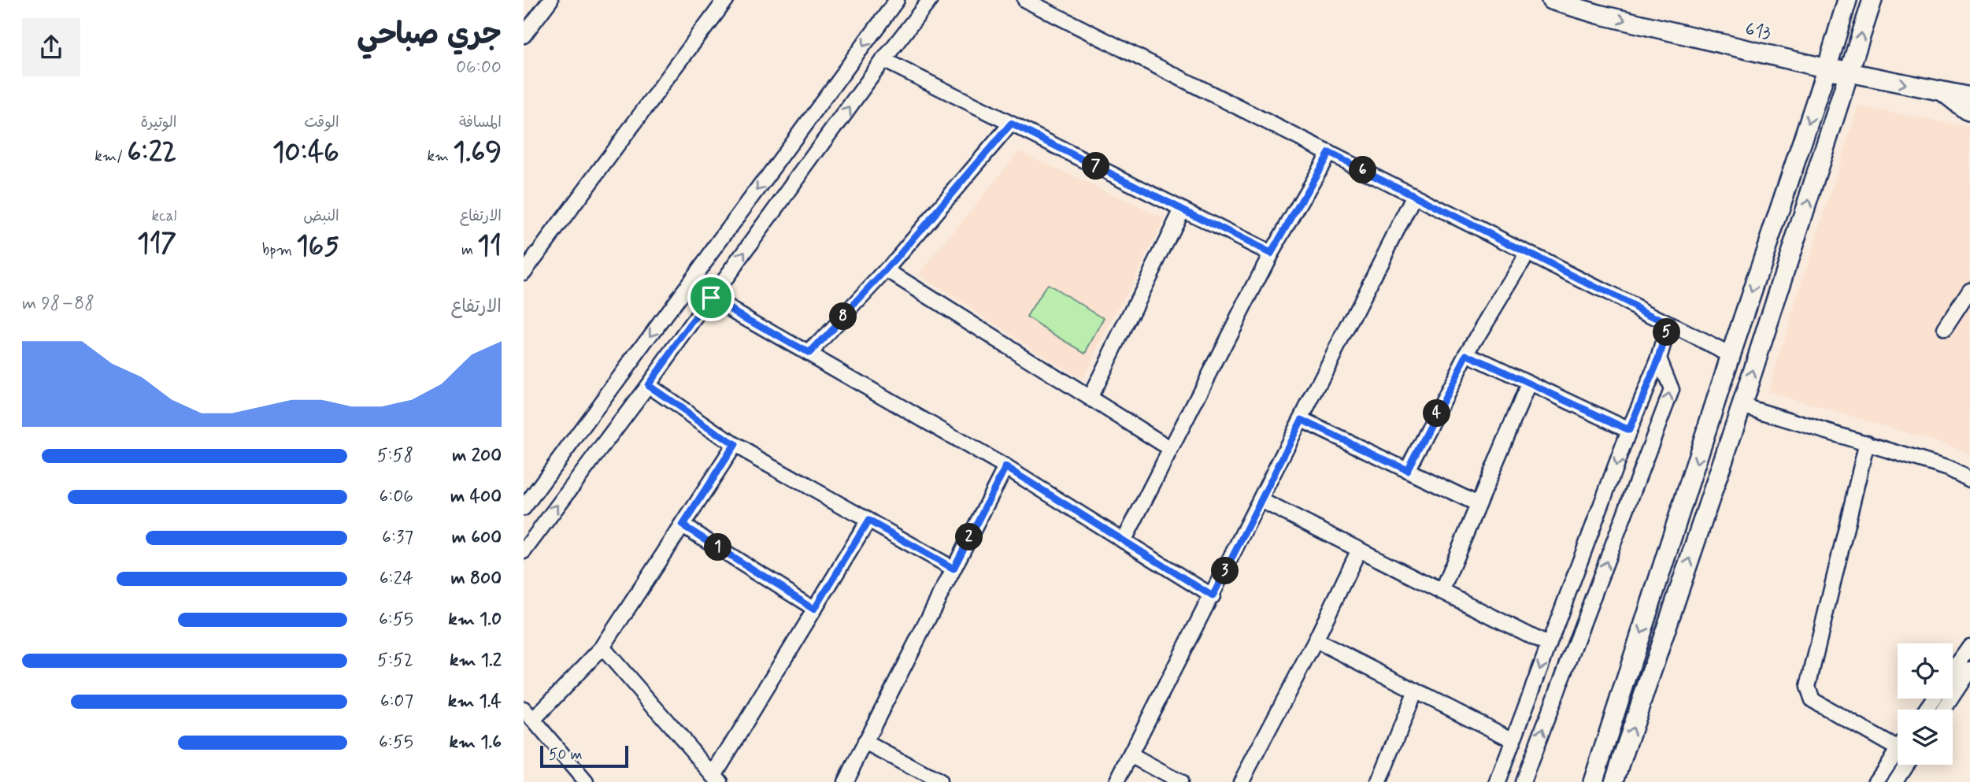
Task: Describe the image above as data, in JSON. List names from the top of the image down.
{
  "streets": {
    "main road": ["613"]
  },
  "one_way": ["613"],
  "scale_bar": "50 m",
  "page": {
    "heading": ["جري صباحي", "06:00"],
    "stats": [
      ["المسافة", "1.69 km"],
      ["الوقت", "10:46"],
      ["الوتيرة", "6:22 /km"],
      ["الارتفاع", "11 m"],
      ["النبض", "165 bpm"],
      ["kcal", "117"]
    ],
    "pins": [
      "7",
      "6",
      "8",
      "5",
      "4",
      "2",
      "1",
      "3"
    ],
    "chart": ["الارتفاع", "88–98 m"],
    "list": [
      {
        "name": "200 m",
        "note": "5:58"
      },
      {
        "name": "400 m",
        "note": "6:06"
      },
      {
        "name": "600 m",
        "note": "6:37"
      },
      {
        "name": "800 m",
        "note": "6:24"
      },
      {
        "name": "1.0 km",
        "note": "6:55"
      },
      {
        "name": "1.2 km",
        "note": "5:52"
      },
      {
        "name": "1.4 km",
        "note": "6:07"
      },
      {
        "name": "1.6 km",
        "note": "6:55"
      }
    ],
    "scale": "50 m"
  }
}
